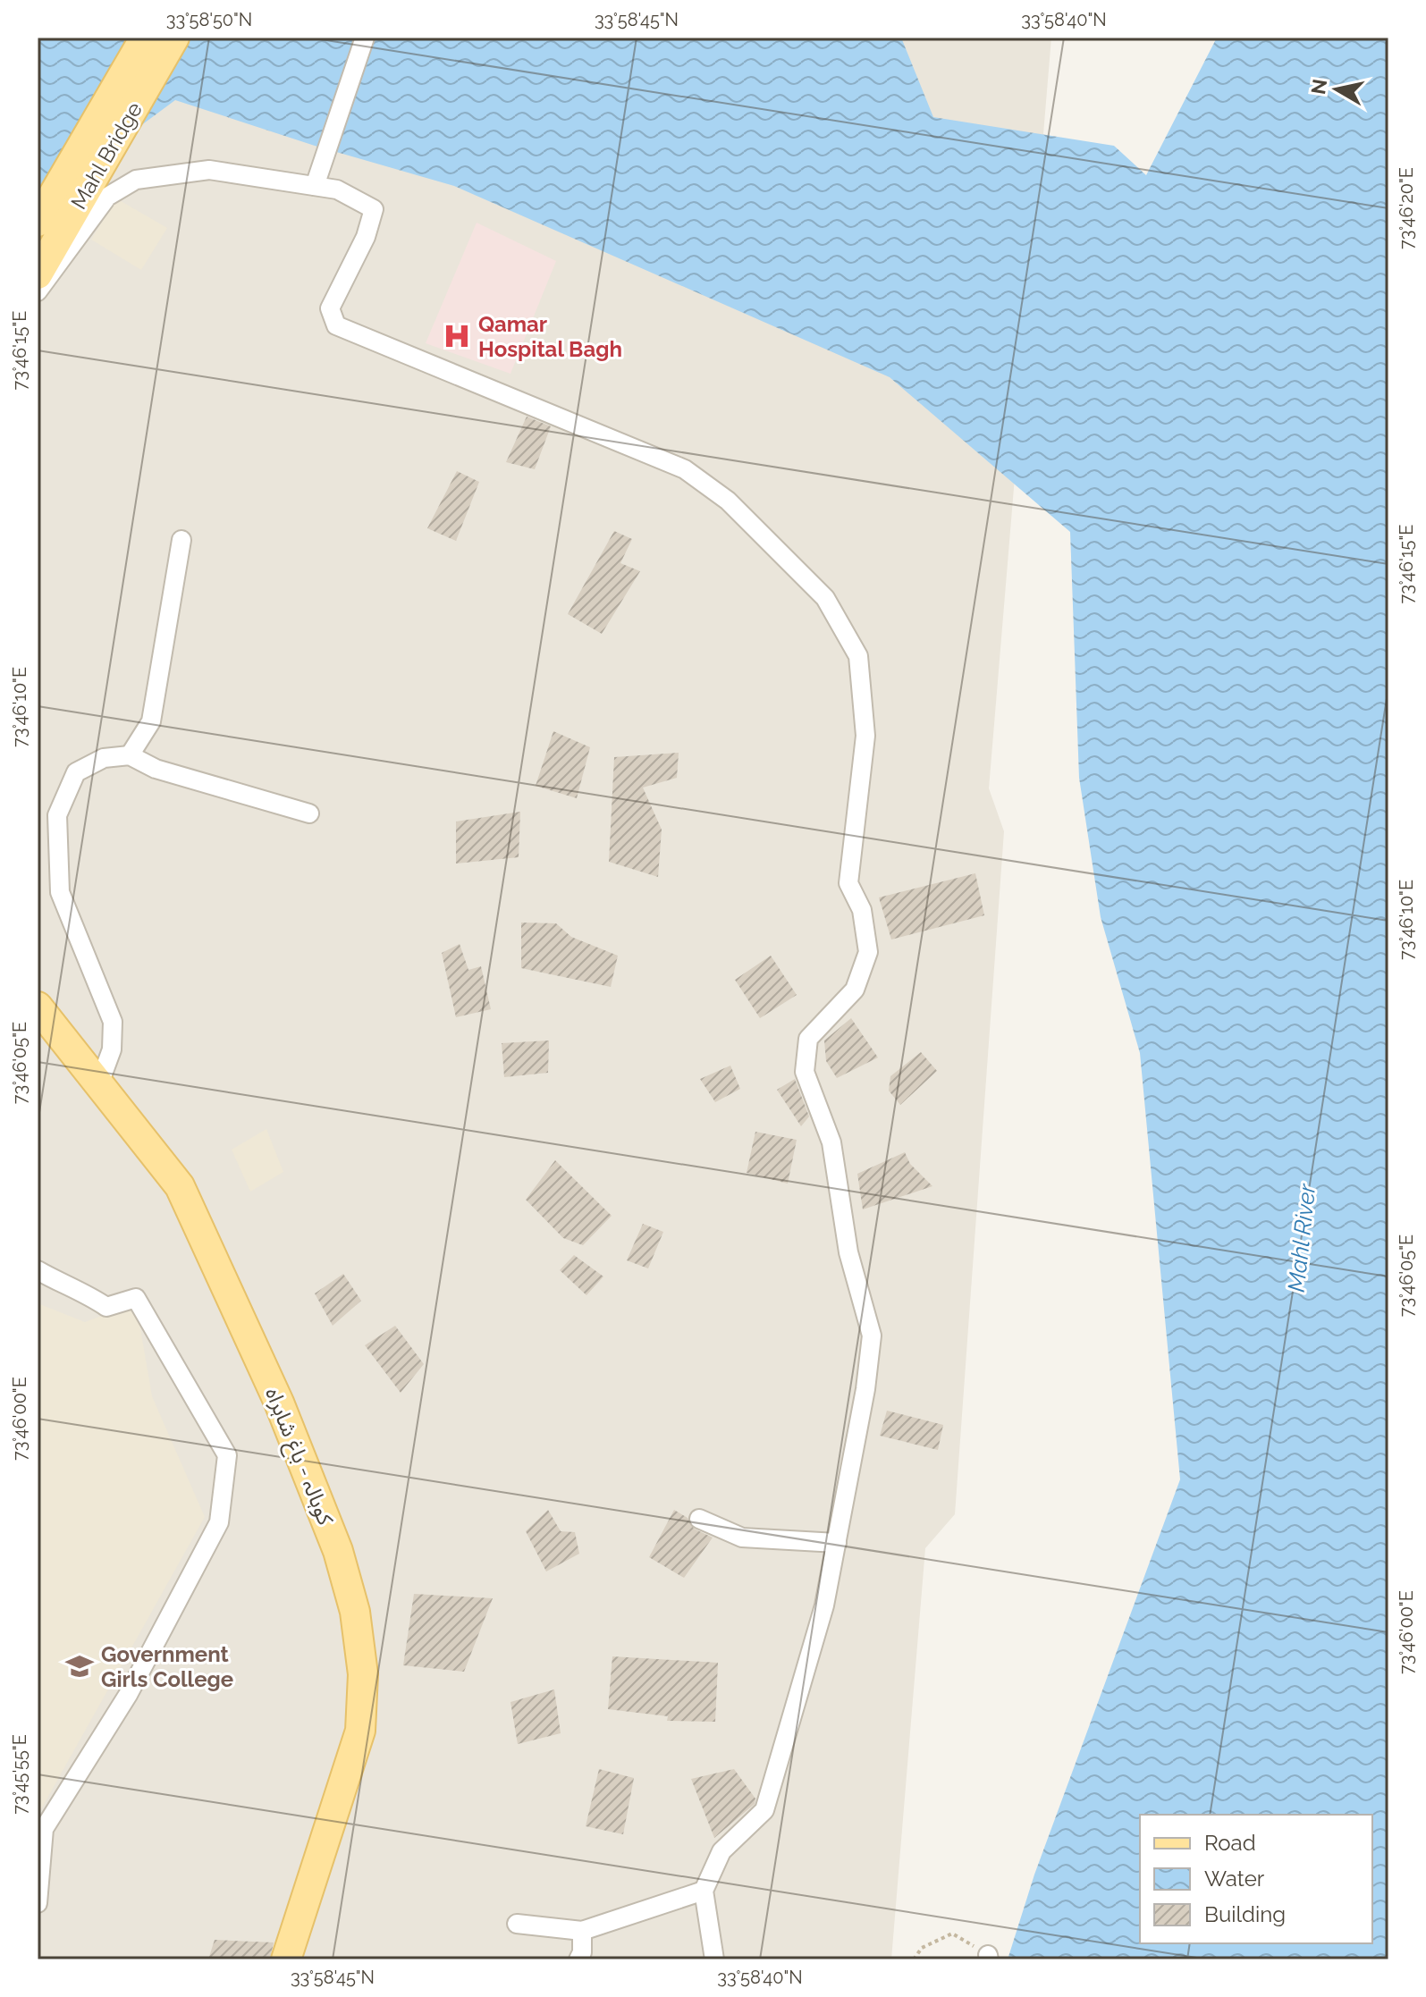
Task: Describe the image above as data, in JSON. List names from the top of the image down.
{
  "streets": {
    "main road": ["Mahl Bridge", "کوہالہ - باغ شاہراہ"]
  },
  "water": ["Mahl River"],
  "places": {
    "hospital": ["Qamar Hospital Bagh"],
    "school or university": ["Government Girls College"]
  },
  "legend": ["Road", "Water", "Building"],
  "north": "left",
  "coordinates": [
    "33°58'50\"N",
    "33°58'45\"N",
    "33°58'40\"N",
    "73°46'20\"E",
    "73°46'15\"E",
    "73°46'10\"E",
    "73°46'05\"E",
    "73°46'00\"E",
    "73°45'55\"E"
  ]
}
